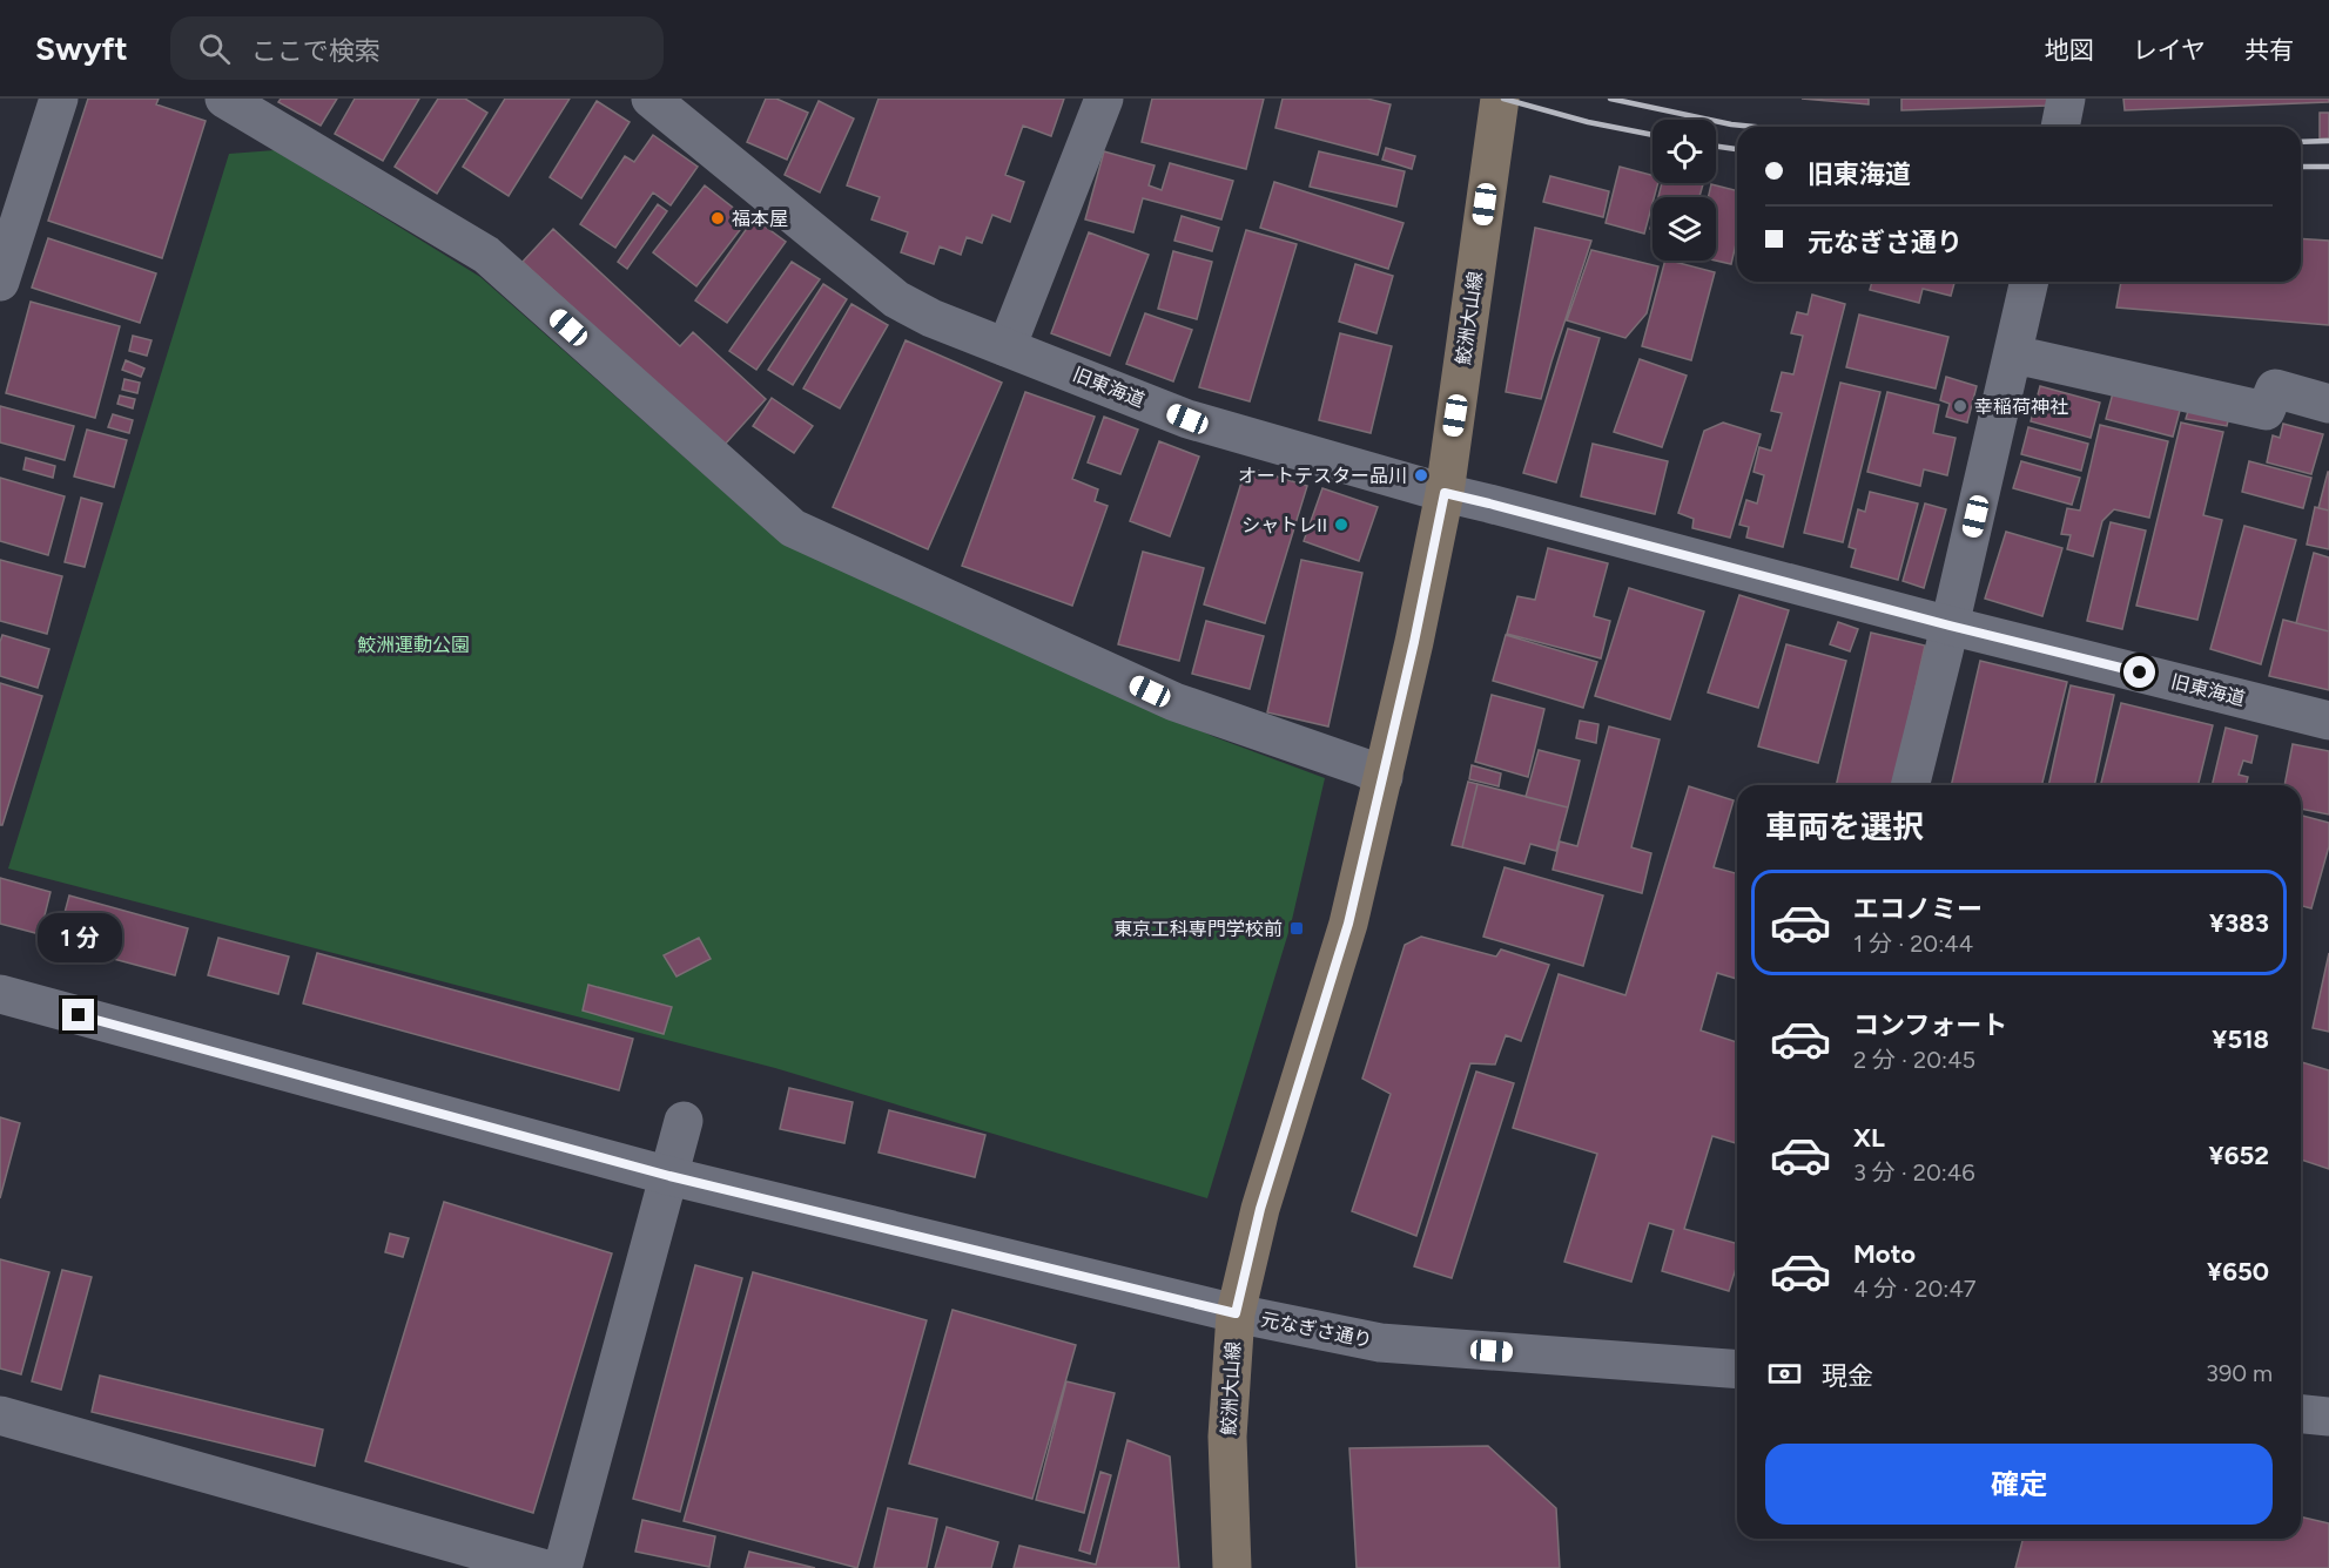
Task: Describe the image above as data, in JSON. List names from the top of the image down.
{
  "streets": {
    "main road": ["鮫洲大山線"],
    "street": ["旧東海道", "元なぎさ通り"]
  },
  "crossings": [
    ["鮫洲大山線", "旧東海道"],
    ["鮫洲大山線", "元なぎさ通り"]
  ],
  "parks": ["鮫洲運動公園"],
  "places": {
    "other": [
      "福本屋",
      "幸稲荷神社",
      "オートテスター品川",
      "シャトレII"
    ],
    "transit": ["東京工科専門学校前"]
  },
  "page": {
    "header": "Swyft",
    "search": "ここで検索",
    "nav": ["地図", "レイヤ", "共有"],
    "banner": ["旧東海道", "元なぎさ通り"],
    "heading": "車両を選択",
    "list": [
      {
        "name": "エコノミー",
        "note": "1 分 · 20:44",
        "value": "¥383"
      },
      {
        "name": "コンフォート",
        "note": "2 分 · 20:45",
        "value": "¥518"
      },
      {
        "name": "XL",
        "note": "3 分 · 20:46",
        "value": "¥652"
      },
      {
        "name": "Moto",
        "note": "4 分 · 20:47",
        "value": "¥650"
      }
    ],
    "bubble": "1 分",
    "pay": ["現金", "390 m"],
    "buttons": "確定"
  }
}
